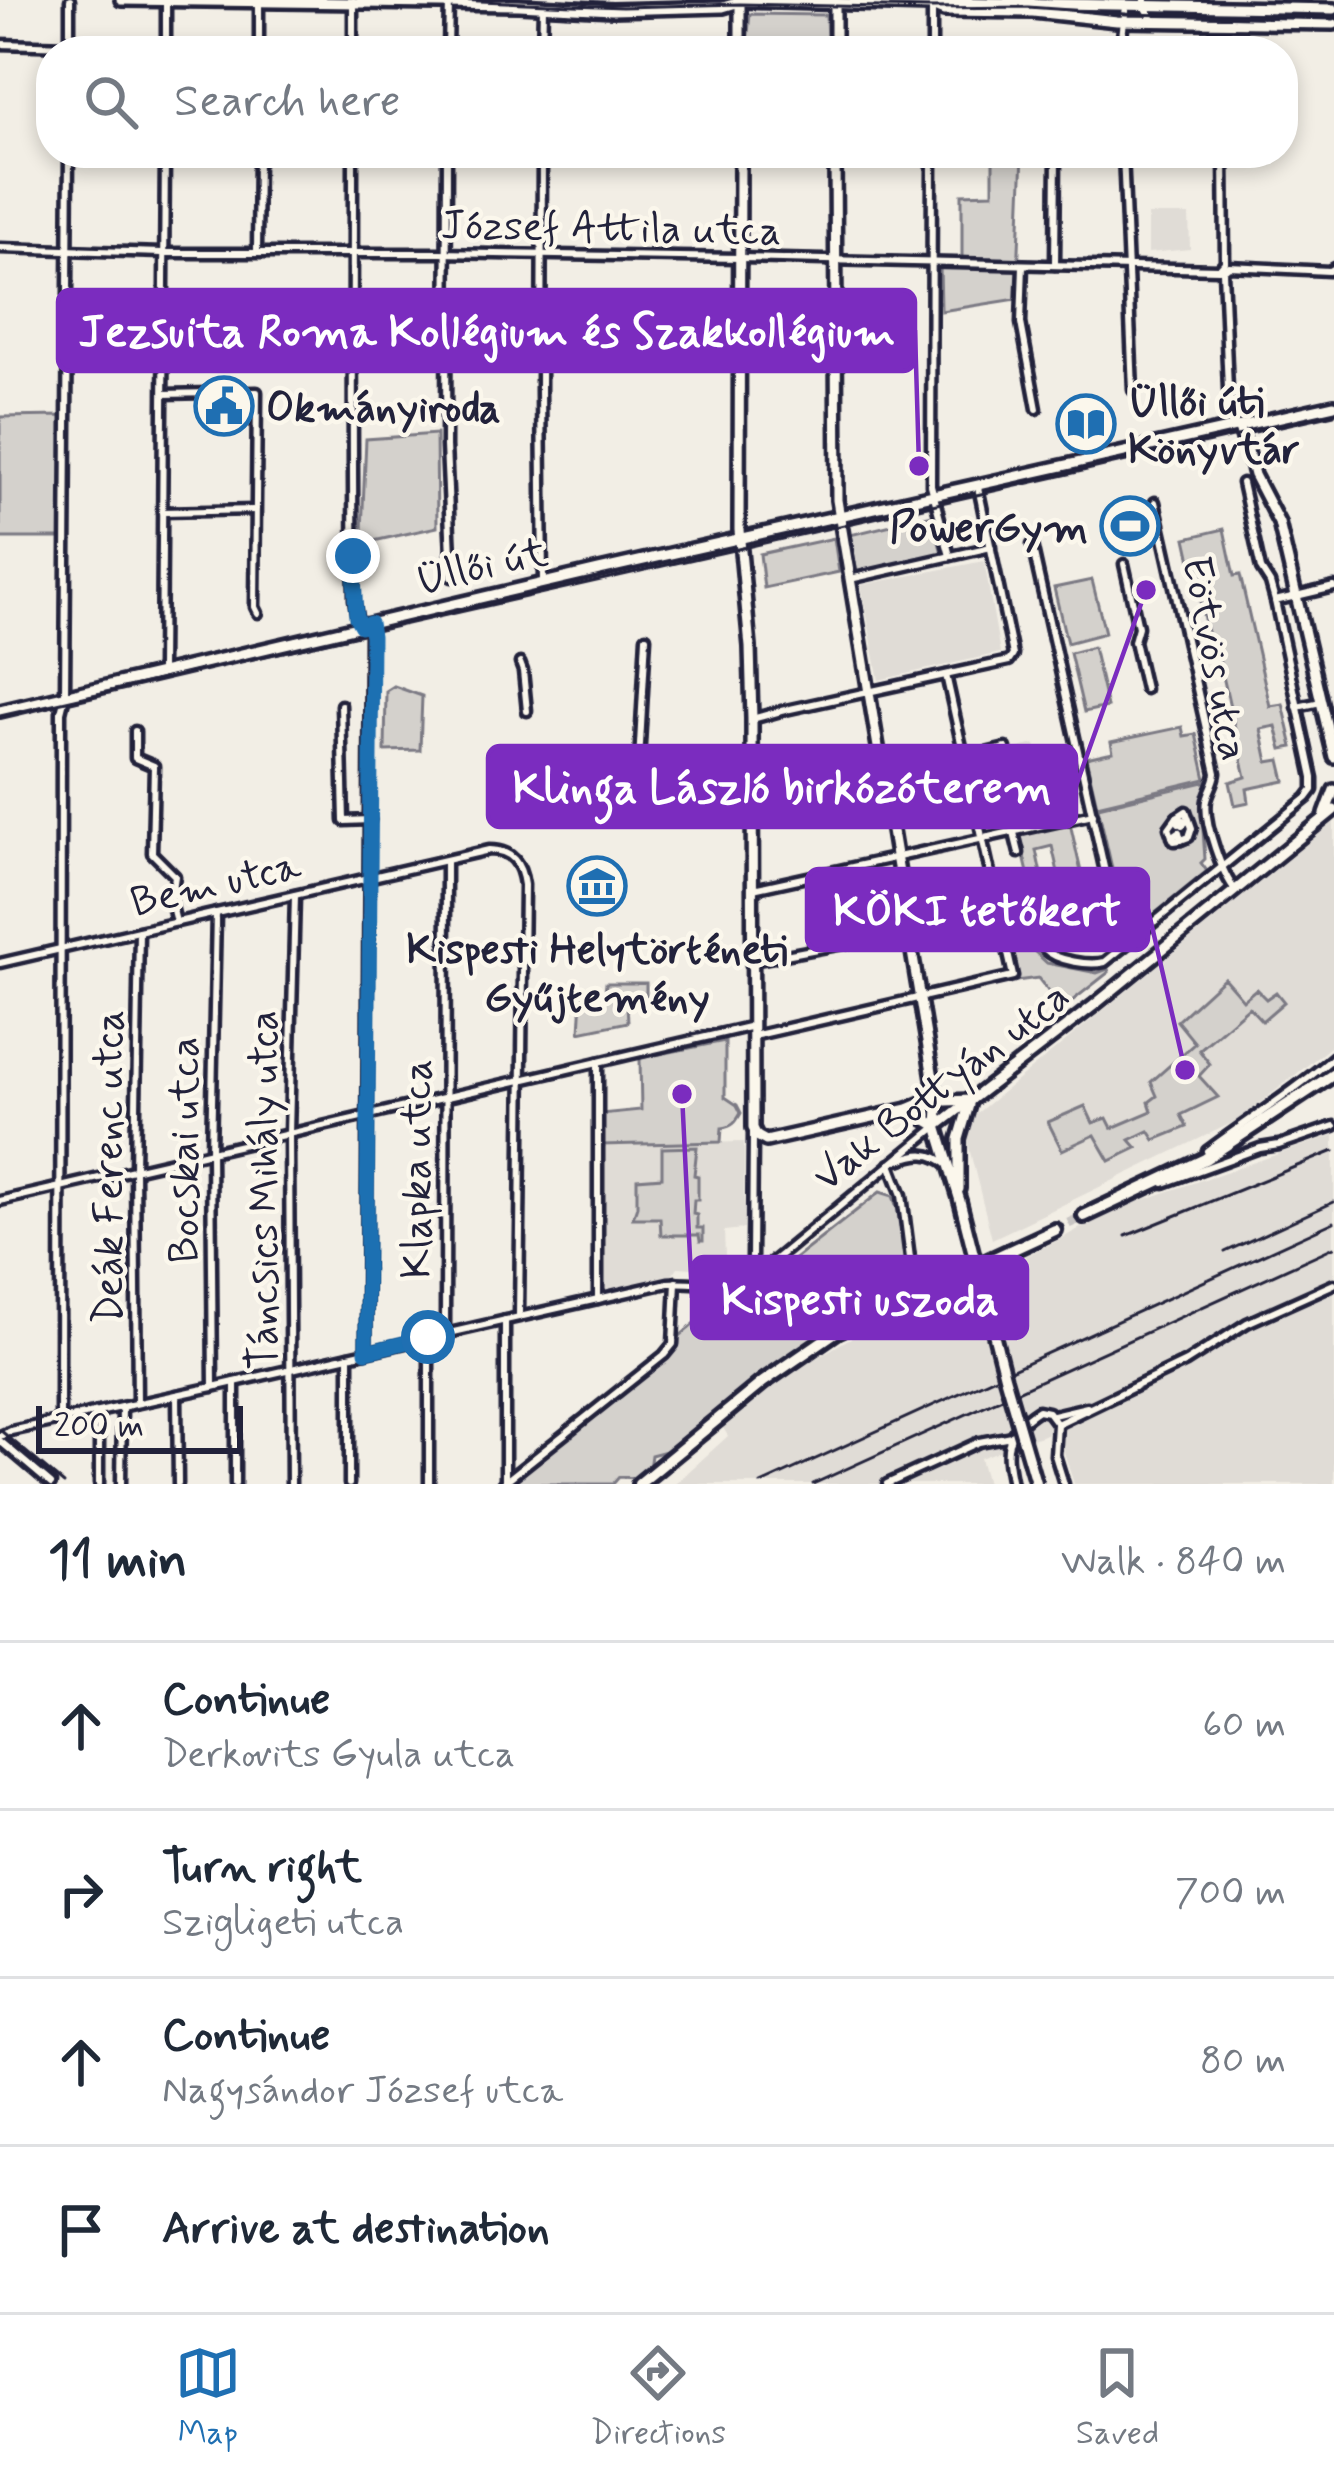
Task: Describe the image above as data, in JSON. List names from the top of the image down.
{
  "streets": {
    "main road": ["Üllői út", "Vak Bottyán utca"],
    "street": [
      "József Attila utca",
      "Eötvös utca",
      "Bem utca",
      "Bocskai utca",
      "Deák Ferenc utca",
      "Klapka utca",
      "Táncsics Mihály utca"
    ]
  },
  "crossings": [
    ["Eötvös utca", "Vak Bottyán utca"],
    ["Bem utca", "Bocskai utca"],
    ["Bem utca", "Deák Ferenc utca"],
    ["Bem utca", "Klapka utca"],
    ["Bem utca", "Táncsics Mihály utca"]
  ],
  "places": {
    "public building": ["Okmányiroda"],
    "library": ["Üllői úti Könyvtár"],
    "other": [
      "Jezsuita Roma Kollégium és Szakkollégium",
      "Klinga László birkózóterem",
      "KÖKI tetőkert",
      "Kispesti uszoda"
    ],
    "sports": ["PowerGym"],
    "museum": ["Kispesti Helytörténeti Gyűjtemény"]
  },
  "scale_bar": "200 m",
  "page": {
    "search": "Search here",
    "scale": "200 m",
    "heading": ["11 min", "Walk · 840 m"],
    "list": [
      ["Continue", "Derkovits Gyula utca", "60 m"],
      ["Turn right", "Szigligeti utca", "700 m"],
      ["Continue", "Nagysándor József utca", "80 m"],
      "Arrive at destination"
    ],
    "nav": ["Map", "Directions", "Saved"]
  }
}
